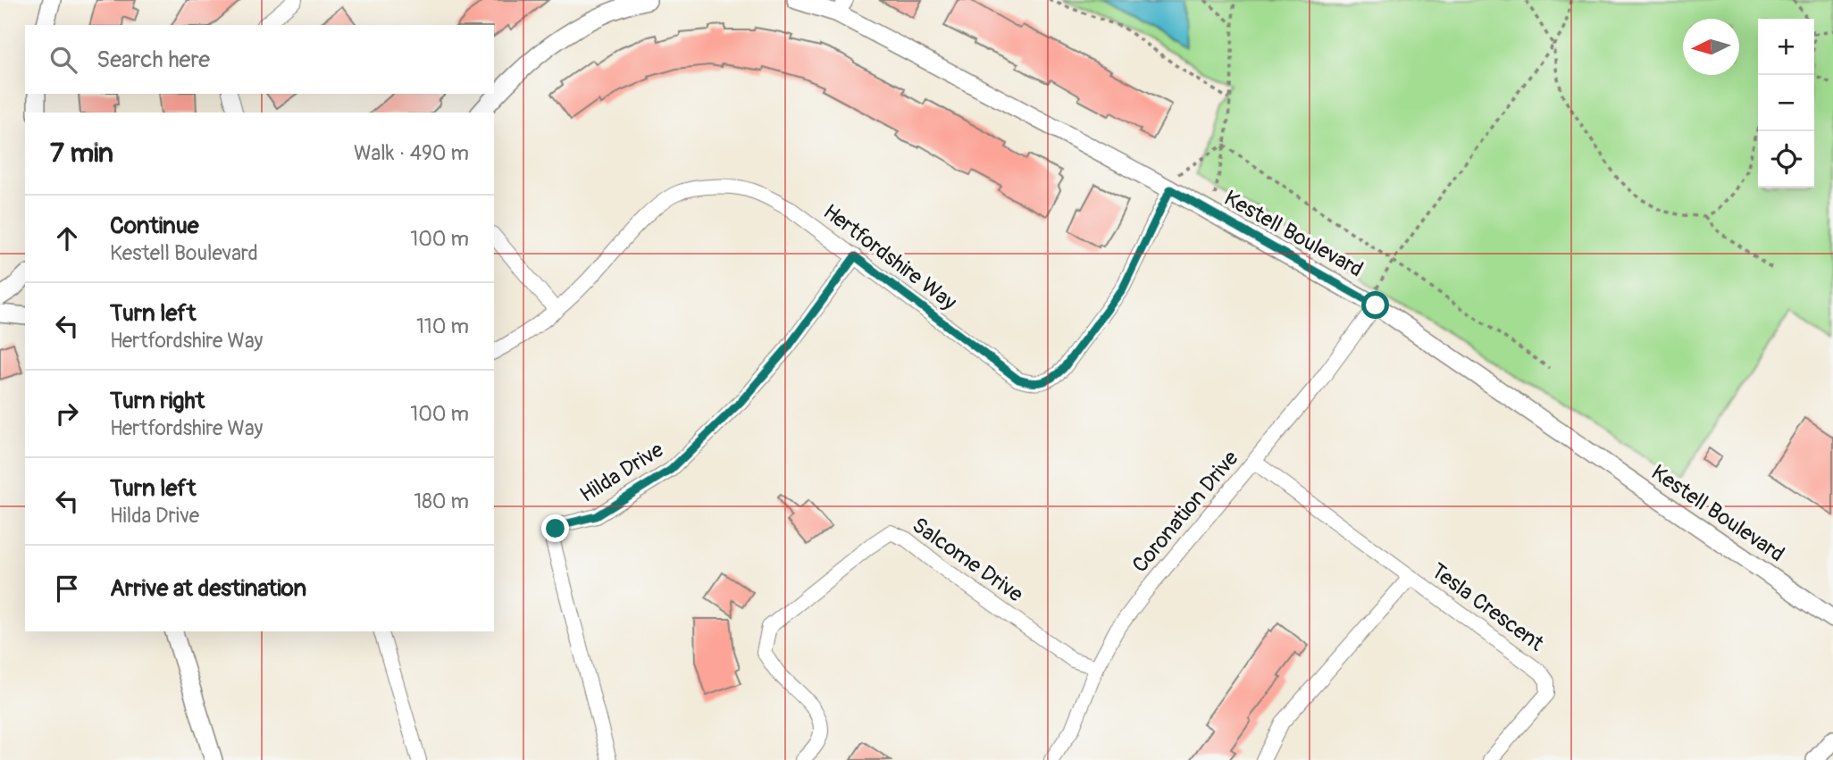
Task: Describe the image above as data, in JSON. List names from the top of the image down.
{
  "streets": {
    "street": [
      "Kestell Boulevard",
      "Hertfordshire Way",
      "Hilda Drive",
      "Coronation Drive",
      "Salcome Drive",
      "Tesla Crescent"
    ]
  },
  "crossings": [
    ["Kestell Boulevard", "Hertfordshire Way"],
    ["Kestell Boulevard", "Coronation Drive"],
    ["Hertfordshire Way", "Hilda Drive"],
    ["Coronation Drive", "Salcome Drive"],
    ["Coronation Drive", "Tesla Crescent"]
  ],
  "north": "left",
  "page": {
    "map_buttons": ["+", "−"],
    "search": "Search here",
    "heading": ["7 min", "Walk · 490 m"],
    "list": [
      ["Continue", "Kestell Boulevard", "100 m"],
      ["Turn left", "Hertfordshire Way", "110 m"],
      ["Turn right", "Hertfordshire Way", "100 m"],
      ["Turn left", "Hilda Drive", "180 m"],
      "Arrive at destination"
    ]
  }
}
